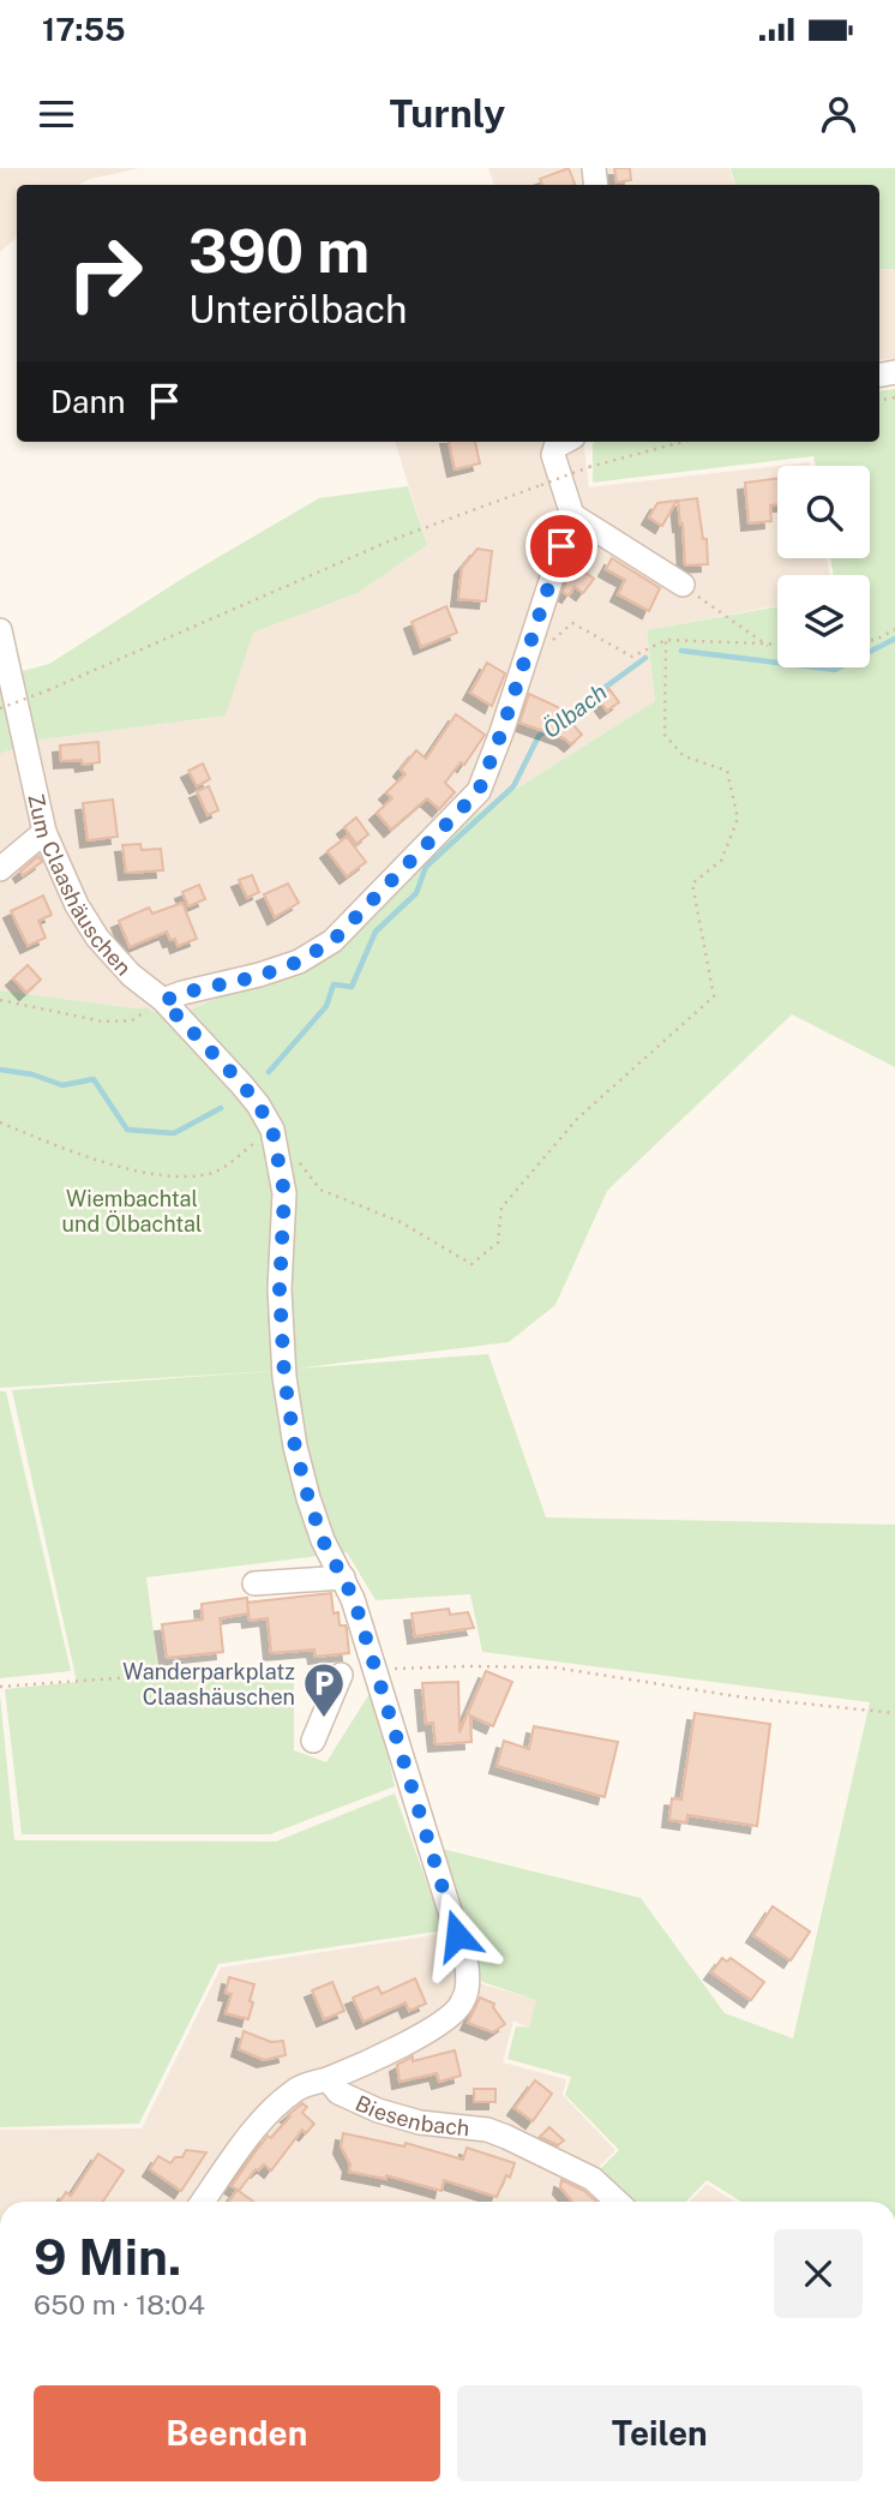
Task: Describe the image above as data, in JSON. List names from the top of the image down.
{
  "streets": {
    "street": ["Zum Claashäuschen", "Biesenbach"]
  },
  "crossings": [
    ["Zum Claashäuschen", "Biesenbach"]
  ],
  "water": ["Ölbach"],
  "parks": ["Wiembachtal und Ölbachtal"],
  "places": {
    "parking": ["Wanderparkplatz Claashäuschen"]
  },
  "page": {
    "status": "17:55",
    "header": "Turnly",
    "turn": ["390 m", "Unterölbach"],
    "then": "Dann",
    "heading": ["9 Min.", "650 m · 18:04"],
    "buttons": ["Beenden", "Teilen"]
  }
}
